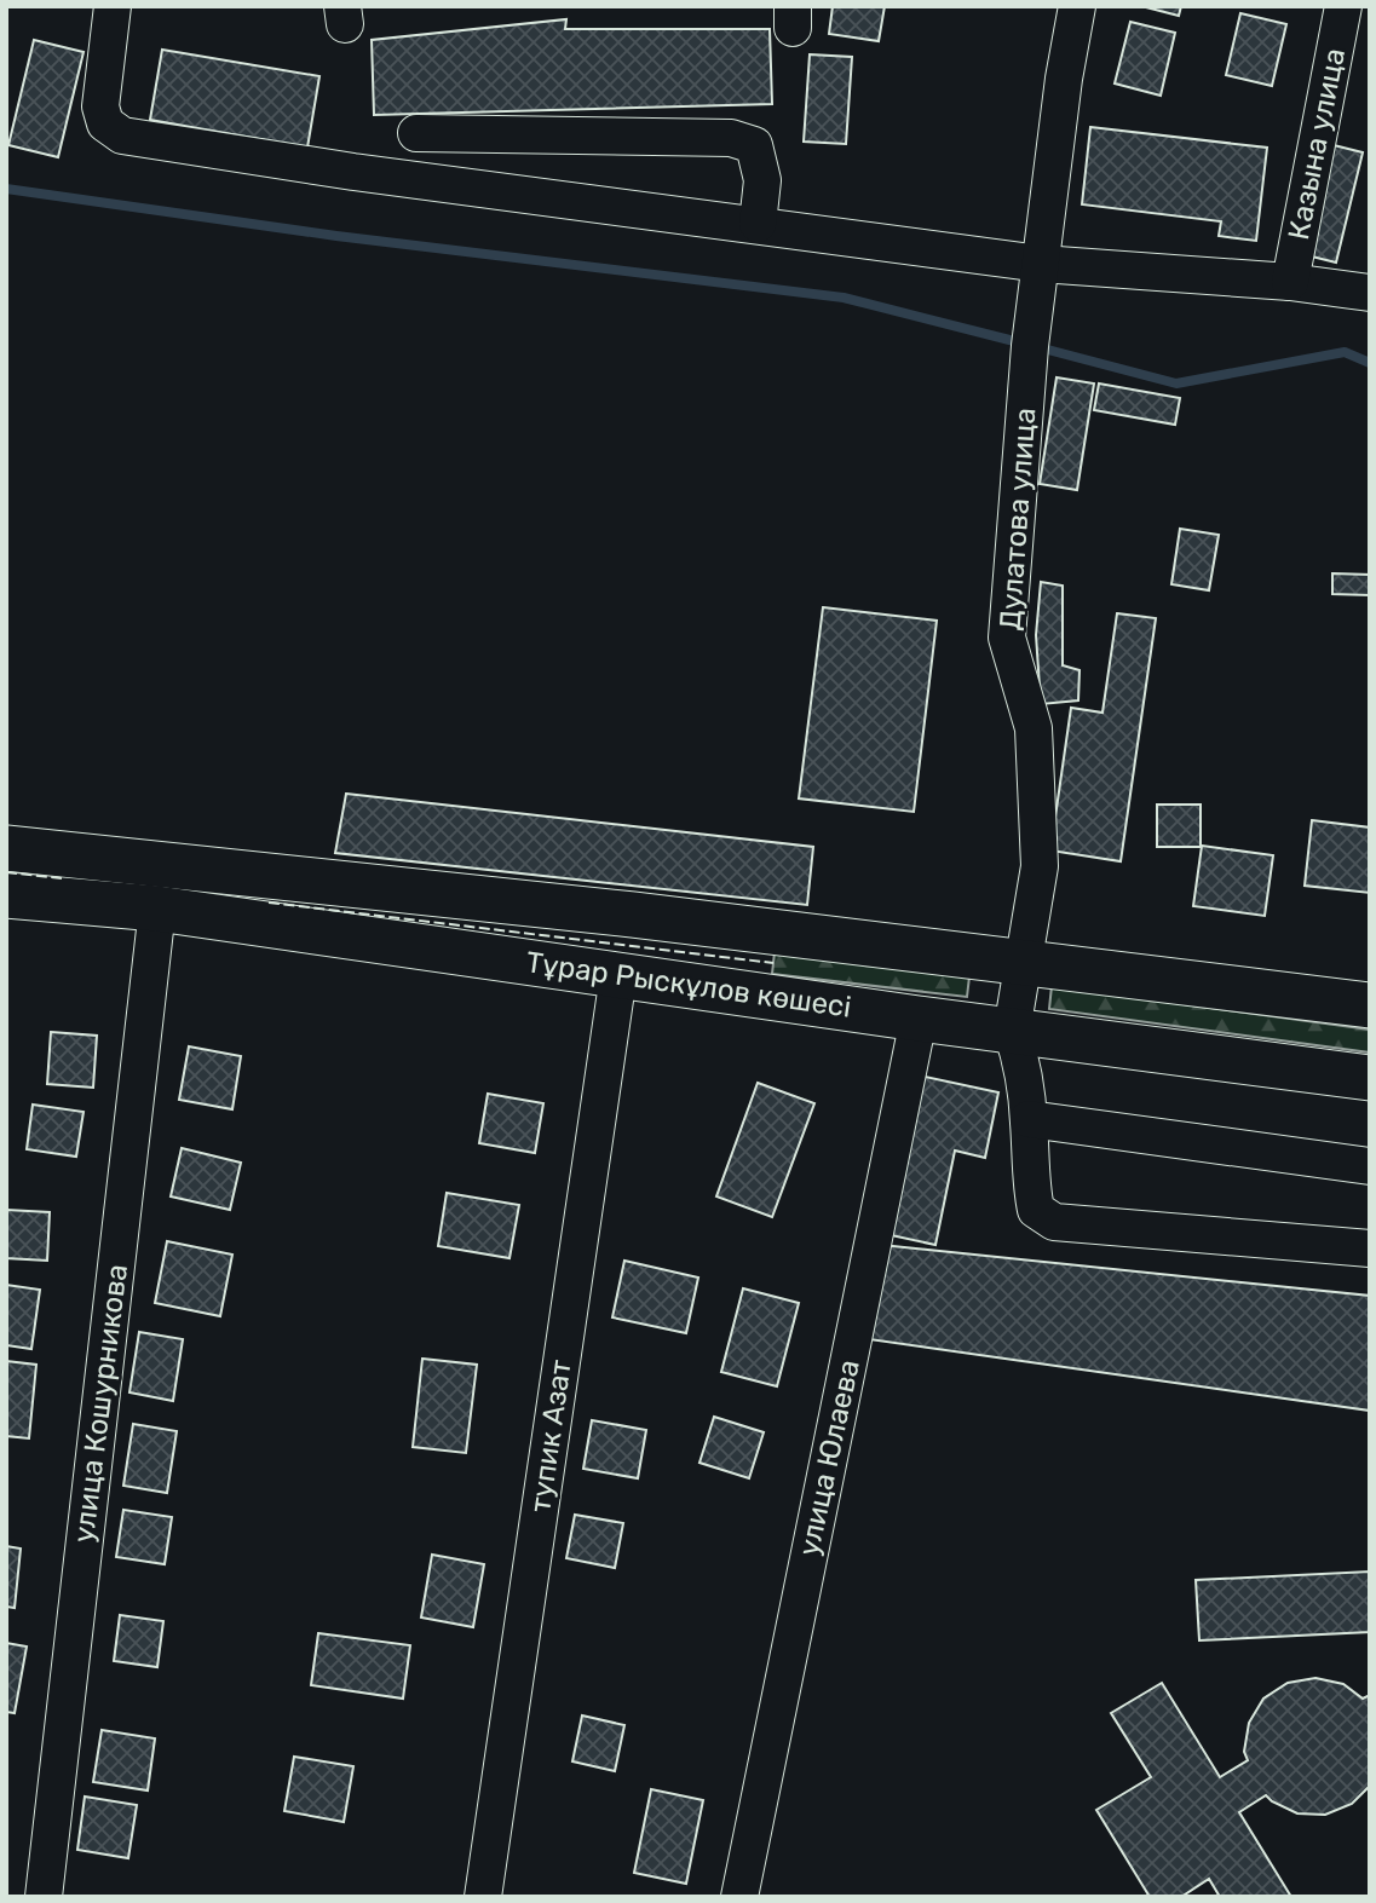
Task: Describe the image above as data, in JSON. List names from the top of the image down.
{
  "streets": {
    "main road": ["Тұрар Рыскұлов көшесі"],
    "street": [
      "Казына улица",
      "Дулатова улица",
      "улица Кошурникова",
      "тупик Азат",
      "улица Юлаева"
    ]
  },
  "crossings": [
    ["Дулатова улица", "Тұрар Рыскұлов көшесі"],
    ["Тұрар Рыскұлов көшесі", "улица Кошурникова"],
    ["Тұрар Рыскұлов көшесі", "тупик Азат"],
    ["Тұрар Рыскұлов көшесі", "улица Юлаева"]
  ]
}
